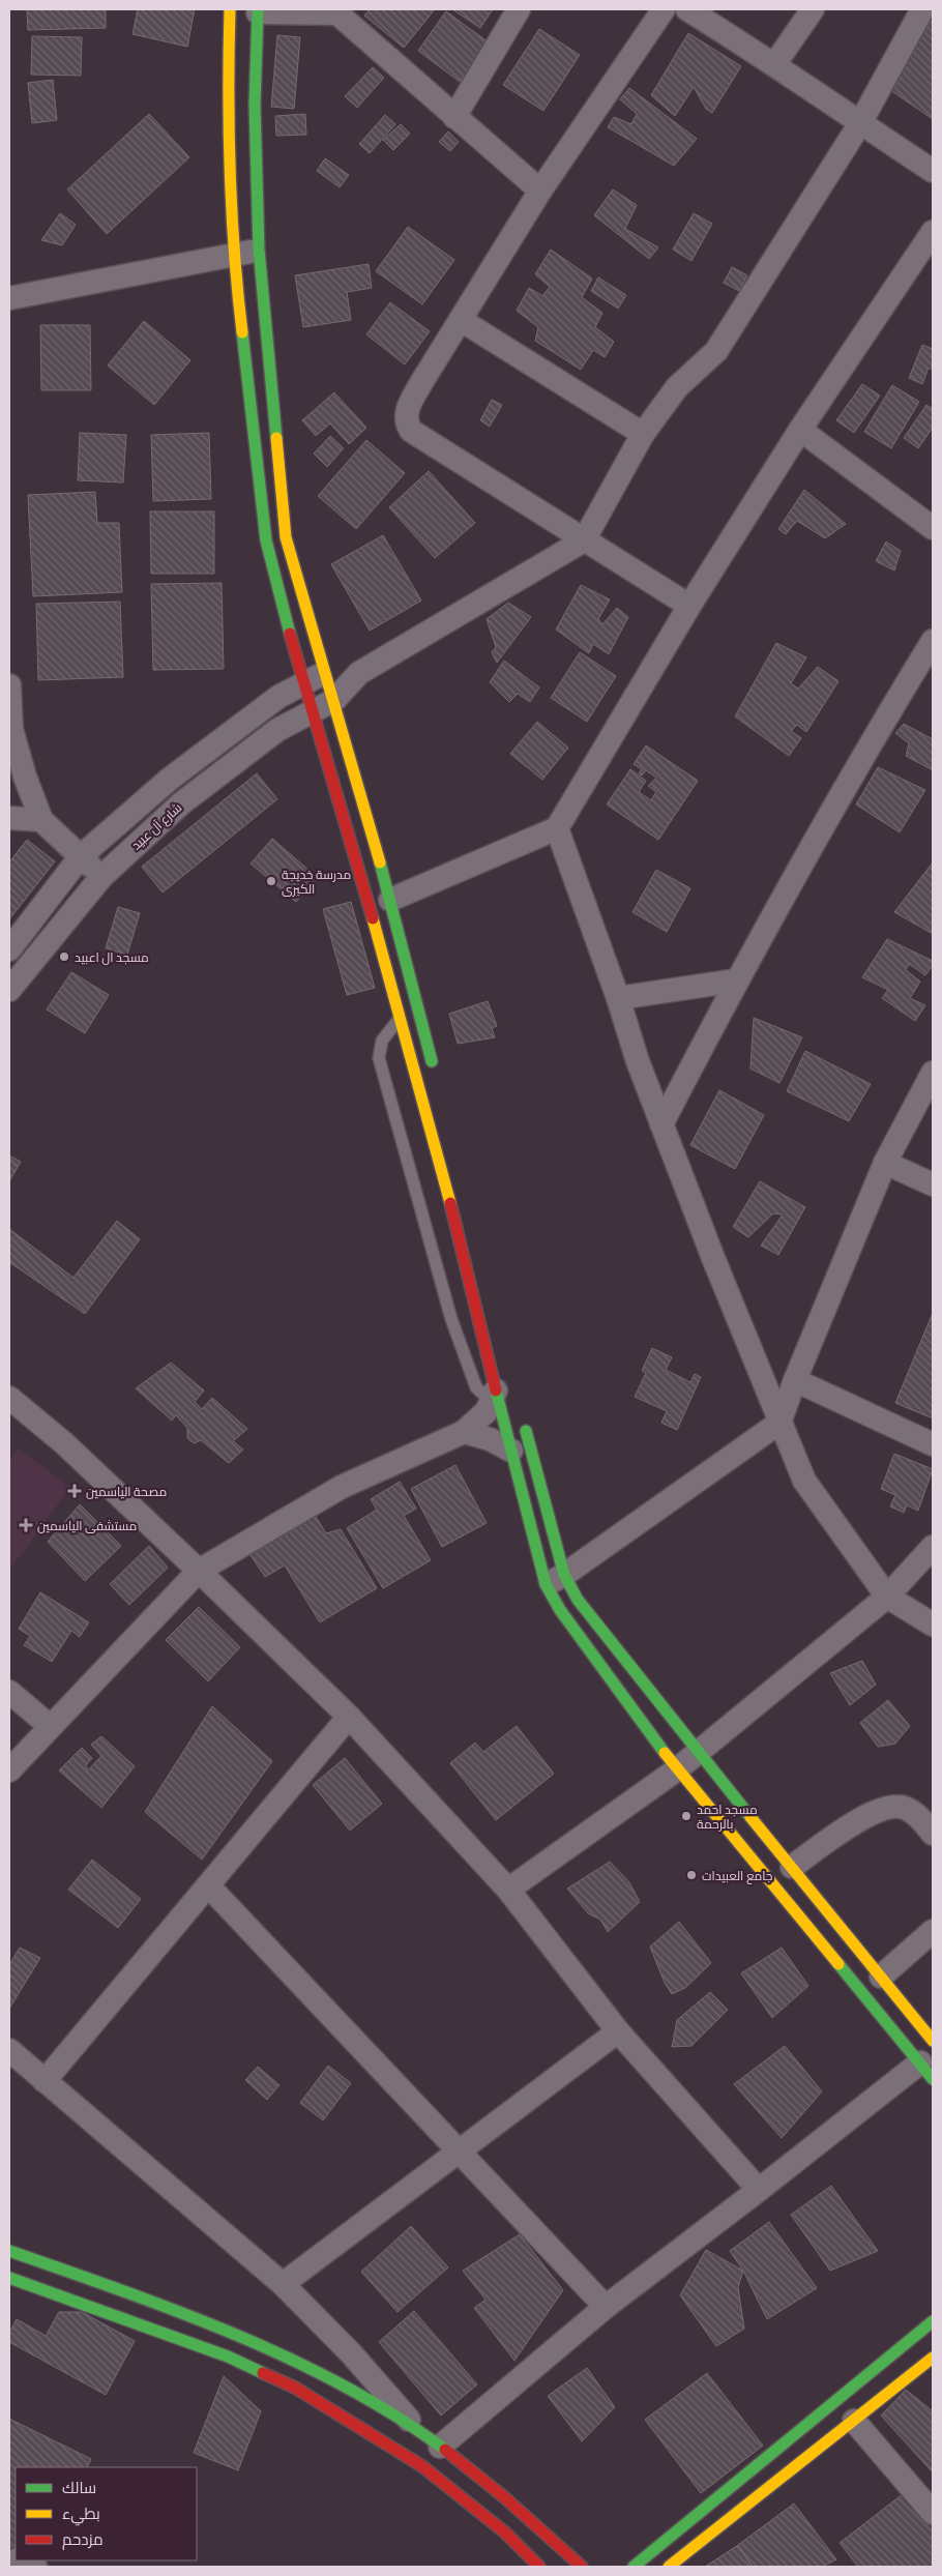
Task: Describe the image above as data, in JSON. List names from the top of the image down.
{
  "streets": {
    "street": ["شارع آل عبيد"]
  },
  "places": {
    "other": [
      "مدرسة خديجة الكبرى",
      "مسجد ال اعبيد",
      "مسجد احمد بالرحمة",
      "جامع العبيدات"
    ],
    "health": ["مصحة الياسمين", "مستشفى الياسمين"]
  },
  "legend": ["سالك", "بطيء", "مزدحم"]
}
